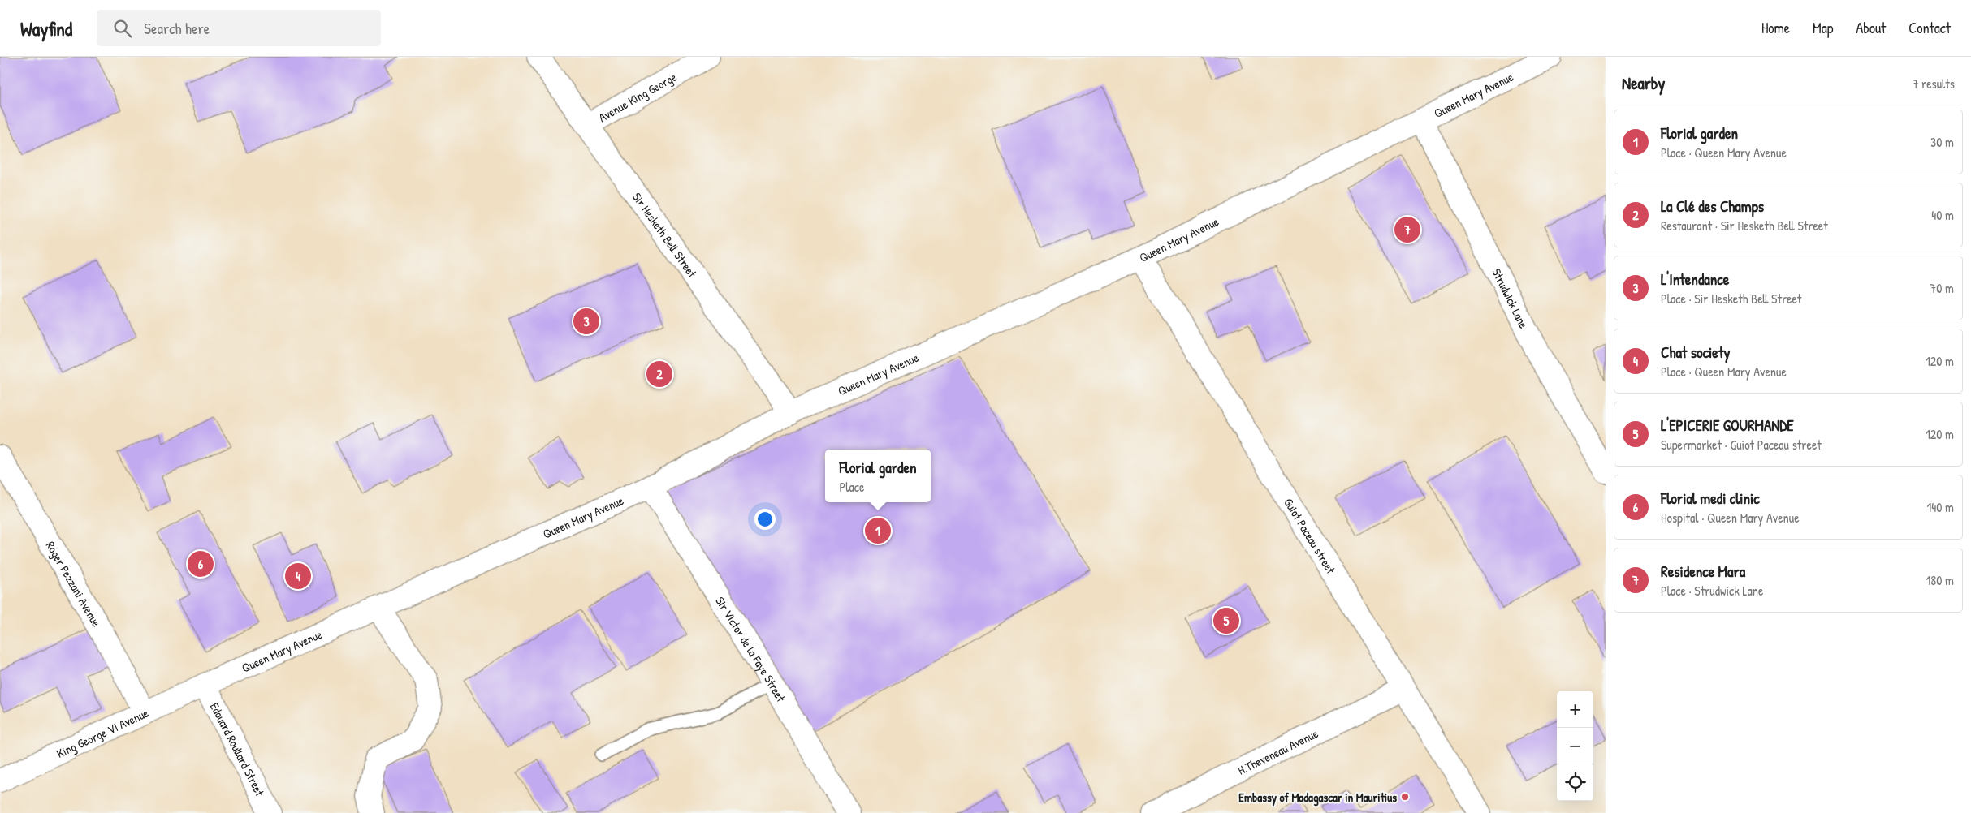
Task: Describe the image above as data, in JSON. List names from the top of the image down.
{
  "streets": {
    "street": [
      "Queen Mary Avenue",
      "Avenue King George",
      "Sir Hesketh Bell Street",
      "Strudwick Lane",
      "Guiot Paceau street",
      "Roger Pezzani Avenue",
      "Sir Victor de la Faye Street",
      "King George VI Avenue",
      "Edouard Roullard Street",
      "H.Theveneau Avenue"
    ]
  },
  "crossings": [
    ["Queen Mary Avenue", "Sir Hesketh Bell Street"],
    ["Queen Mary Avenue", "Strudwick Lane"],
    ["Queen Mary Avenue", "Guiot Paceau street"],
    ["Queen Mary Avenue", "Sir Victor de la Faye Street"],
    ["Queen Mary Avenue", "King George VI Avenue"],
    ["Queen Mary Avenue", "Edouard Roullard Street"],
    ["Avenue King George", "Sir Hesketh Bell Street"],
    ["Guiot Paceau street", "H.Theveneau Avenue"],
    ["Roger Pezzani Avenue", "King George VI Avenue"],
    ["King George VI Avenue", "Edouard Roullard Street"]
  ],
  "places": ["Embassy of Madagascar in Mauritius"],
  "page": {
    "header": "Wayfind",
    "search": "Search here",
    "nav": [
      "Home",
      "Map",
      "About",
      "Contact"
    ],
    "heading": ["Nearby", "7 results"],
    "list": [
      {
        "mark": "1",
        "name": "Florial garden",
        "note": "Place · Queen Mary Avenue",
        "value": "30 m"
      },
      {
        "mark": "2",
        "name": "La Clé des Champs",
        "note": "Restaurant · Sir Hesketh Bell Street",
        "value": "40 m"
      },
      {
        "mark": "3",
        "name": "L'Intendance",
        "note": "Place · Sir Hesketh Bell Street",
        "value": "70 m"
      },
      {
        "mark": "4",
        "name": "Chat society",
        "note": "Place · Queen Mary Avenue",
        "value": "120 m"
      },
      {
        "mark": "5",
        "name": "L'EPICERIE GOURMANDE",
        "note": "Supermarket · Guiot Paceau street",
        "value": "120 m"
      },
      {
        "mark": "6",
        "name": "Florial medi clinic",
        "note": "Hospital · Queen Mary Avenue",
        "value": "140 m"
      },
      {
        "mark": "7",
        "name": "Residence Mara",
        "note": "Place · Strudwick Lane",
        "value": "180 m"
      }
    ],
    "pins": [
      "7",
      "3",
      "2",
      "1",
      "6",
      "4",
      "5"
    ],
    "popup": ["Florial garden", "Place"],
    "map_buttons": ["+", "−"]
  }
}
